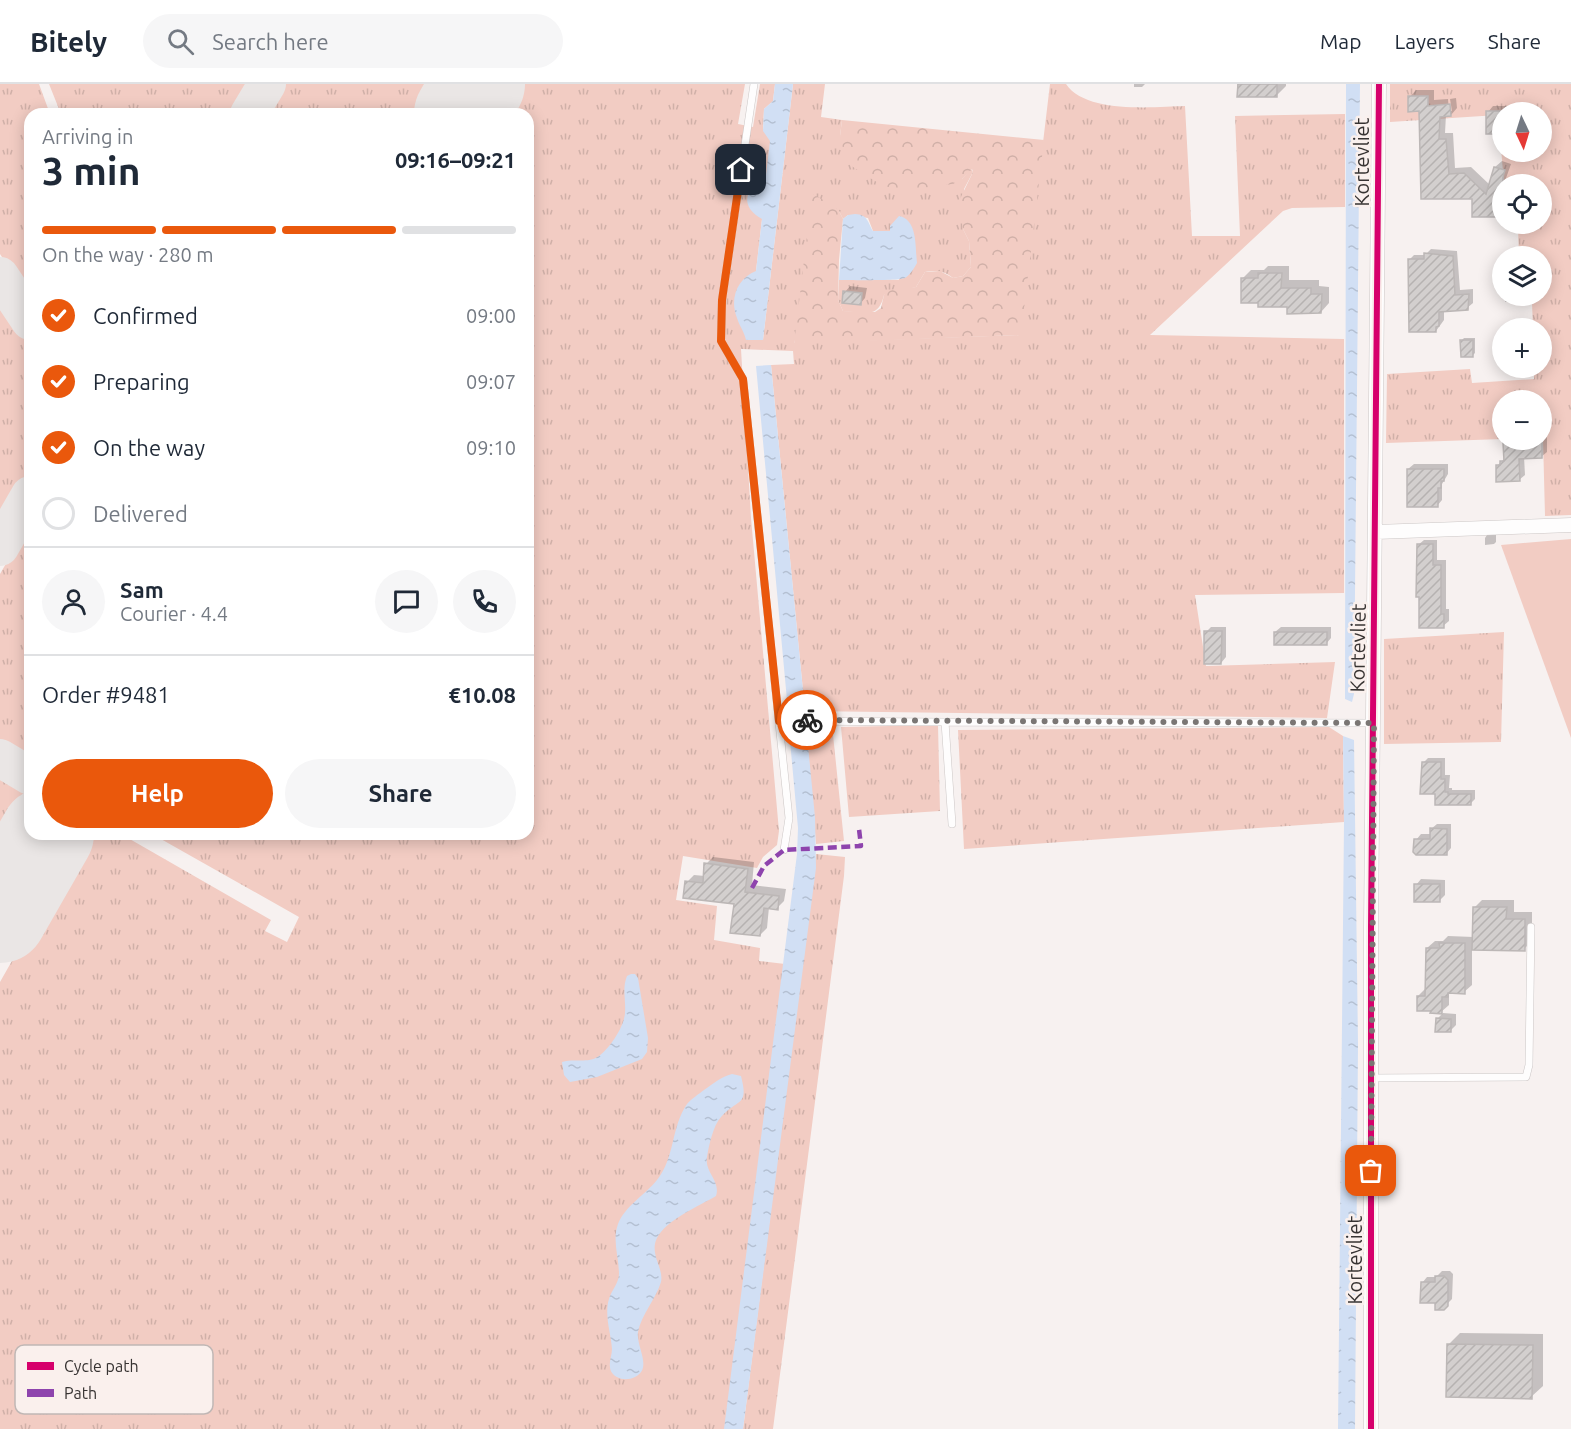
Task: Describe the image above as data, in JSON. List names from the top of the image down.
{
  "streets": {
    "street": ["Kortevliet"]
  },
  "legend": ["Cycle path", "Path"],
  "north": "bottom",
  "page": {
    "header": "Bitely",
    "search": "Search here",
    "nav": ["Map", "Layers", "Share"],
    "map_buttons": ["+", "−"],
    "heading": ["3 min", "Arriving in", "09:16–09:21"],
    "panel": [
      "Sam",
      "Courier · 4.4",
      "Order #9481",
      "€10.08"
    ],
    "bar": "On the way · 280 m",
    "list": [
      ["Confirmed", "09:00"],
      ["Preparing", "09:07"],
      ["On the way", "09:10"],
      "Delivered"
    ],
    "buttons": ["Help", "Share"]
  }
}
